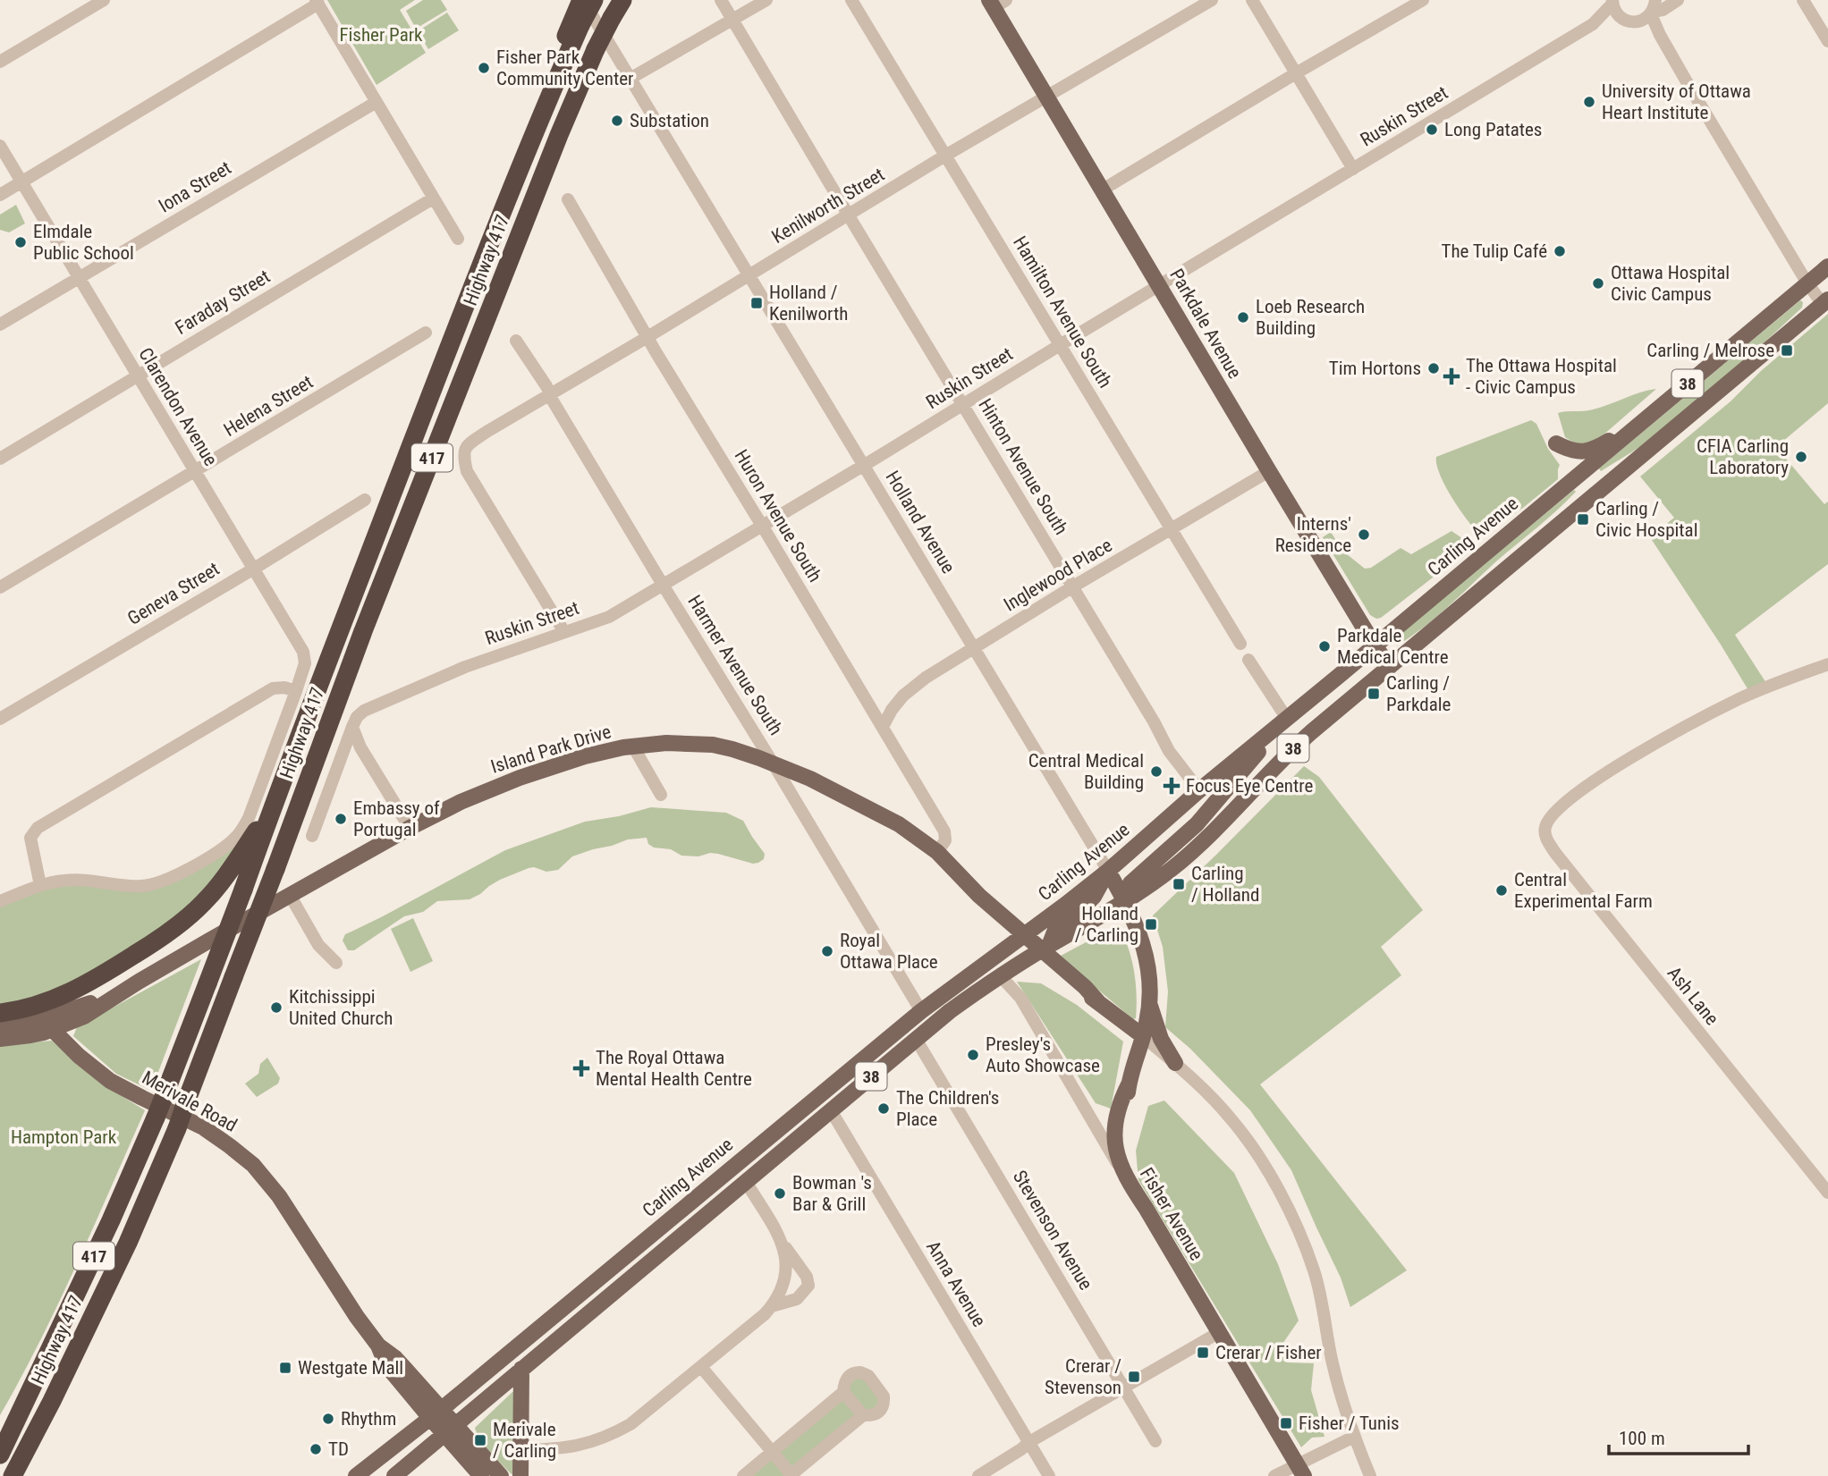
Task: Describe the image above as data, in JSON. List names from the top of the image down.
{
  "streets": {
    "highway": ["Highway 417", "417"],
    "main road": [
      "Parkdale Avenue",
      "38",
      "Holland Avenue",
      "Carling Avenue",
      "Island Park Drive",
      "Merivale Road",
      "Fisher Avenue"
    ],
    "street": [
      "Ruskin Street",
      "Iona Street",
      "Kenilworth Street",
      "Faraday Street",
      "Hamilton Avenue South",
      "Helena Street",
      "Clarendon Avenue",
      "Hinton Avenue South",
      "Huron Avenue South",
      "Inglewood Place",
      "Geneva Street",
      "Harmer Avenue South",
      "Ash Lane",
      "Stevenson Avenue",
      "Anna Avenue"
    ]
  },
  "crossings": [
    ["Ruskin Street", "Kenilworth Street"],
    ["Ruskin Street", "Hamilton Avenue South"],
    ["Ruskin Street", "Parkdale Avenue"],
    ["Ruskin Street", "Hinton Avenue South"],
    ["Ruskin Street", "Huron Avenue South"],
    ["Ruskin Street", "Holland Avenue"],
    ["Ruskin Street", "Harmer Avenue South"],
    ["Iona Street", "Clarendon Avenue"],
    ["Kenilworth Street", "Hamilton Avenue South"],
    ["Kenilworth Street", "Parkdale Avenue"],
    ["Kenilworth Street", "Hinton Avenue South"],
    ["Kenilworth Street", "Huron Avenue South"],
    ["Kenilworth Street", "Holland Avenue"],
    ["Kenilworth Street", "Harmer Avenue South"],
    ["Faraday Street", "Clarendon Avenue"],
    ["Hamilton Avenue South", "Inglewood Place"],
    ["Parkdale Avenue", "38"],
    ["Parkdale Avenue", "Carling Avenue"],
    ["Parkdale Avenue", "Inglewood Place"],
    ["38", "Holland Avenue"],
    ["38", "Island Park Drive"],
    ["38", "Merivale Road"],
    ["38", "Fisher Avenue"],
    ["38", "Stevenson Avenue"],
    ["38", "Anna Avenue"],
    ["Helena Street", "Clarendon Avenue"],
    ["Clarendon Avenue", "Geneva Street"],
    ["Hinton Avenue South", "Carling Avenue"],
    ["Hinton Avenue South", "Inglewood Place"],
    ["Huron Avenue South", "Inglewood Place"],
    ["Huron Avenue South", "Island Park Drive"],
    ["Holland Avenue", "Carling Avenue"],
    ["Holland Avenue", "Inglewood Place"],
    ["Holland Avenue", "Island Park Drive"],
    ["Holland Avenue", "Fisher Avenue"],
    ["Carling Avenue", "Harmer Avenue South"],
    ["Carling Avenue", "Island Park Drive"],
    ["Carling Avenue", "Merivale Road"],
    ["Harmer Avenue South", "Island Park Drive"],
    ["Island Park Drive", "Merivale Road"]
  ],
  "parks": ["Fisher Park", "Hampton Park"],
  "places": {
    "other": [
      "Fisher Park Community Center",
      "University of Ottawa Heart Institute",
      "Substation",
      "Long Patates",
      "Elmdale Public School",
      "The Tulip Café",
      "Ottawa Hospital Civic Campus",
      "Loeb Research Building",
      "Tim Hortons",
      "CFIA Carling Laboratory",
      "Interns' Residence",
      "Parkdale Medical Centre",
      "Central Medical Building",
      "Embassy of Portugal",
      "Central Experimental Farm",
      "Royal Ottawa Place",
      "Kitchissippi United Church",
      "Presley's Auto Showcase",
      "The Children's Place",
      "Bowman 's Bar & Grill",
      "Rhythm",
      "TD"
    ],
    "transit": [
      "Holland / Kenilworth",
      "Carling / Melrose",
      "Carling / Civic Hospital",
      "Carling / Parkdale",
      "Carling / Holland",
      "Holland / Carling",
      "Crerar / Fisher",
      "Westgate Mall",
      "Crerar / Stevenson",
      "Fisher / Tunis",
      "Merivale / Carling"
    ],
    "health": ["The Ottawa Hospital - Civic Campus", "Focus Eye Centre", "The Royal Ottawa Mental Health Centre"]
  },
  "scale_bar": "100 m"
}
